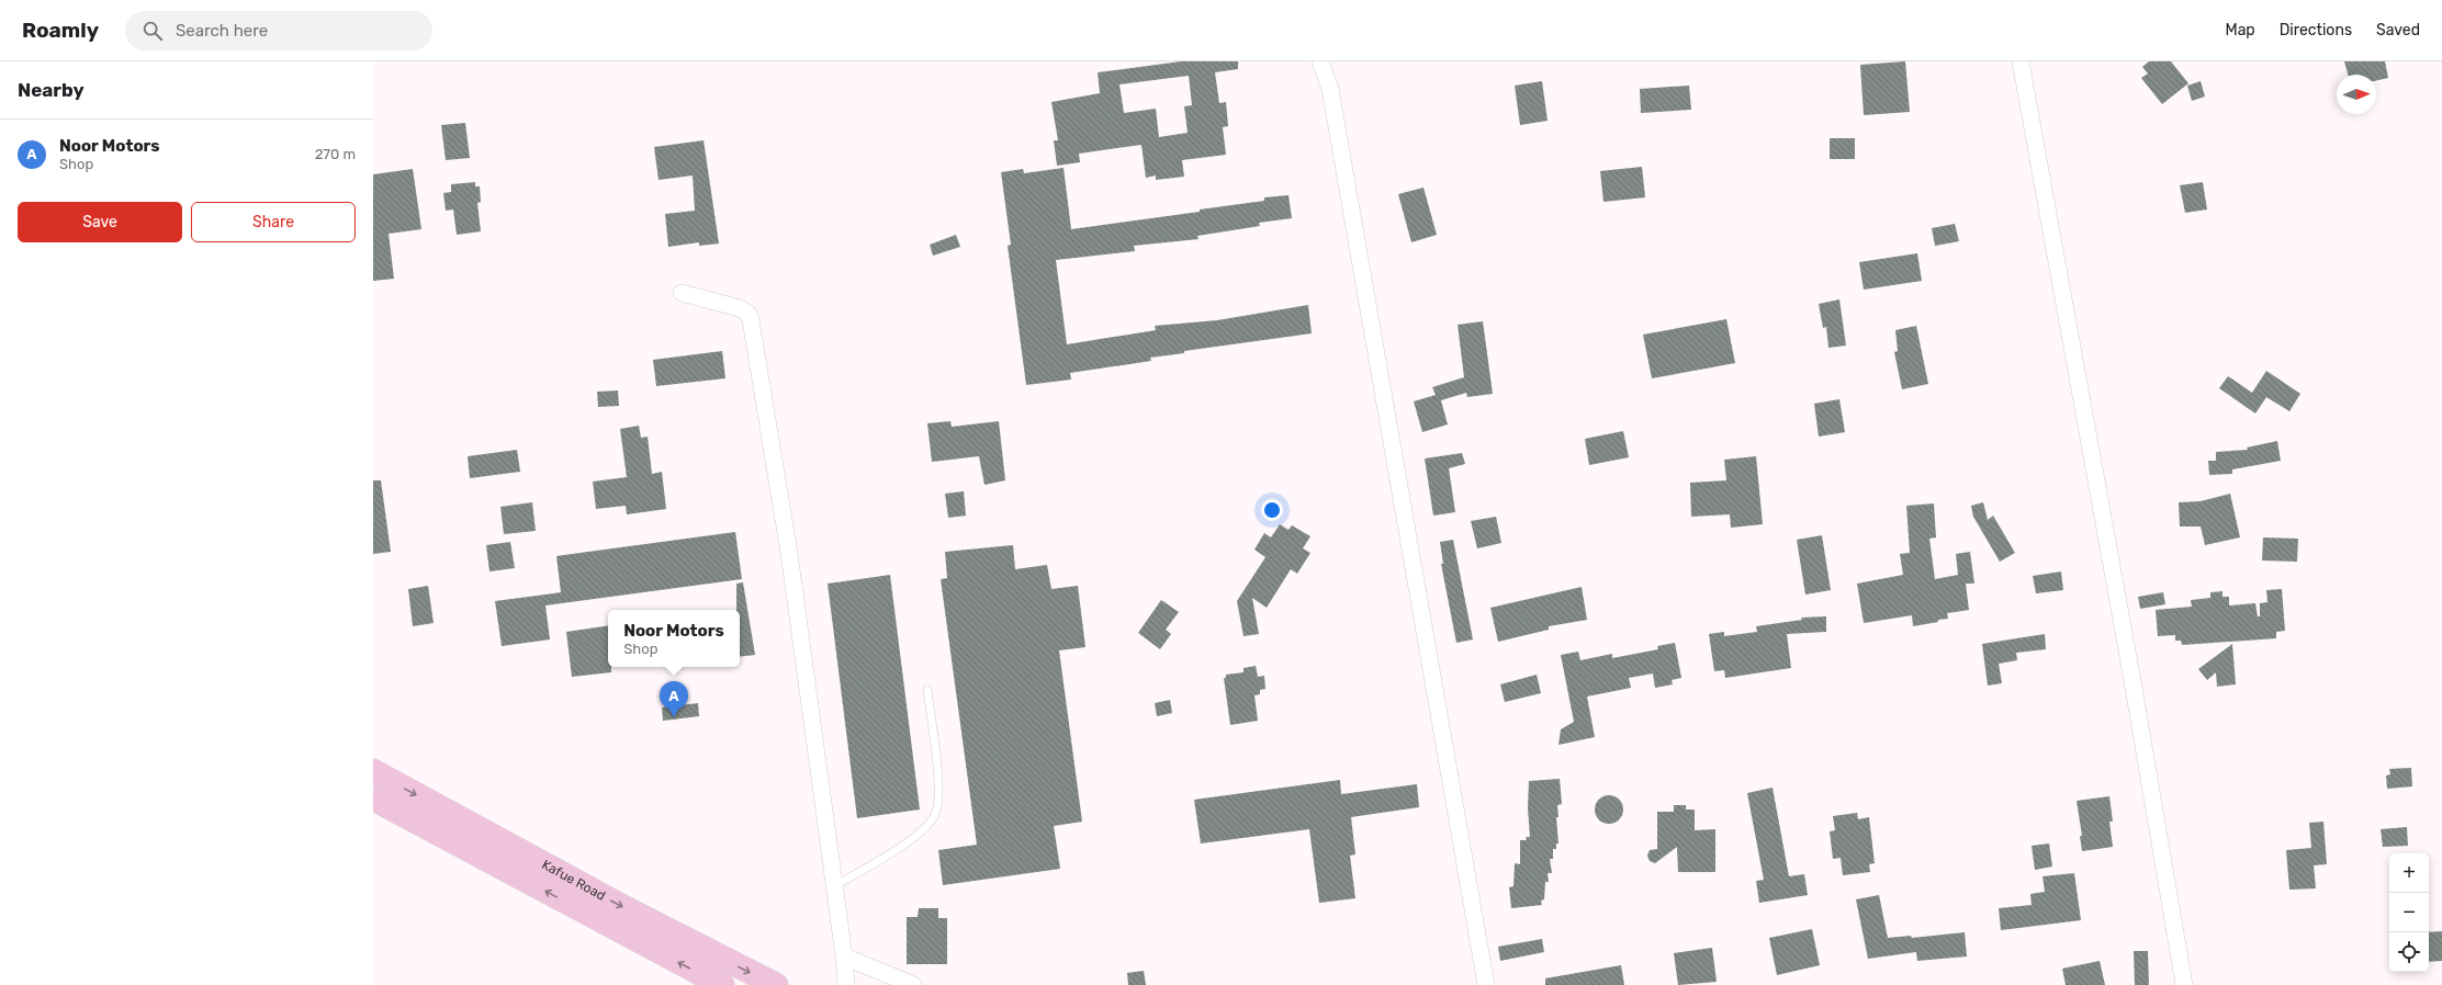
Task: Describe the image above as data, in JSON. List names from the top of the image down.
{
  "streets": {
    "main road": ["Kafue Road"]
  },
  "north": "right",
  "page": {
    "header": "Roamly",
    "search": "Search here",
    "nav": ["Map", "Directions", "Saved"],
    "heading": "Nearby",
    "list": [
      {
        "mark": "A",
        "name": "Noor Motors",
        "note": "Shop",
        "value": "270 m"
      }
    ],
    "buttons": ["Save", "Share"],
    "popup": ["Noor Motors", "Shop"],
    "pins": "A",
    "map_buttons": ["+", "−"]
  }
}
